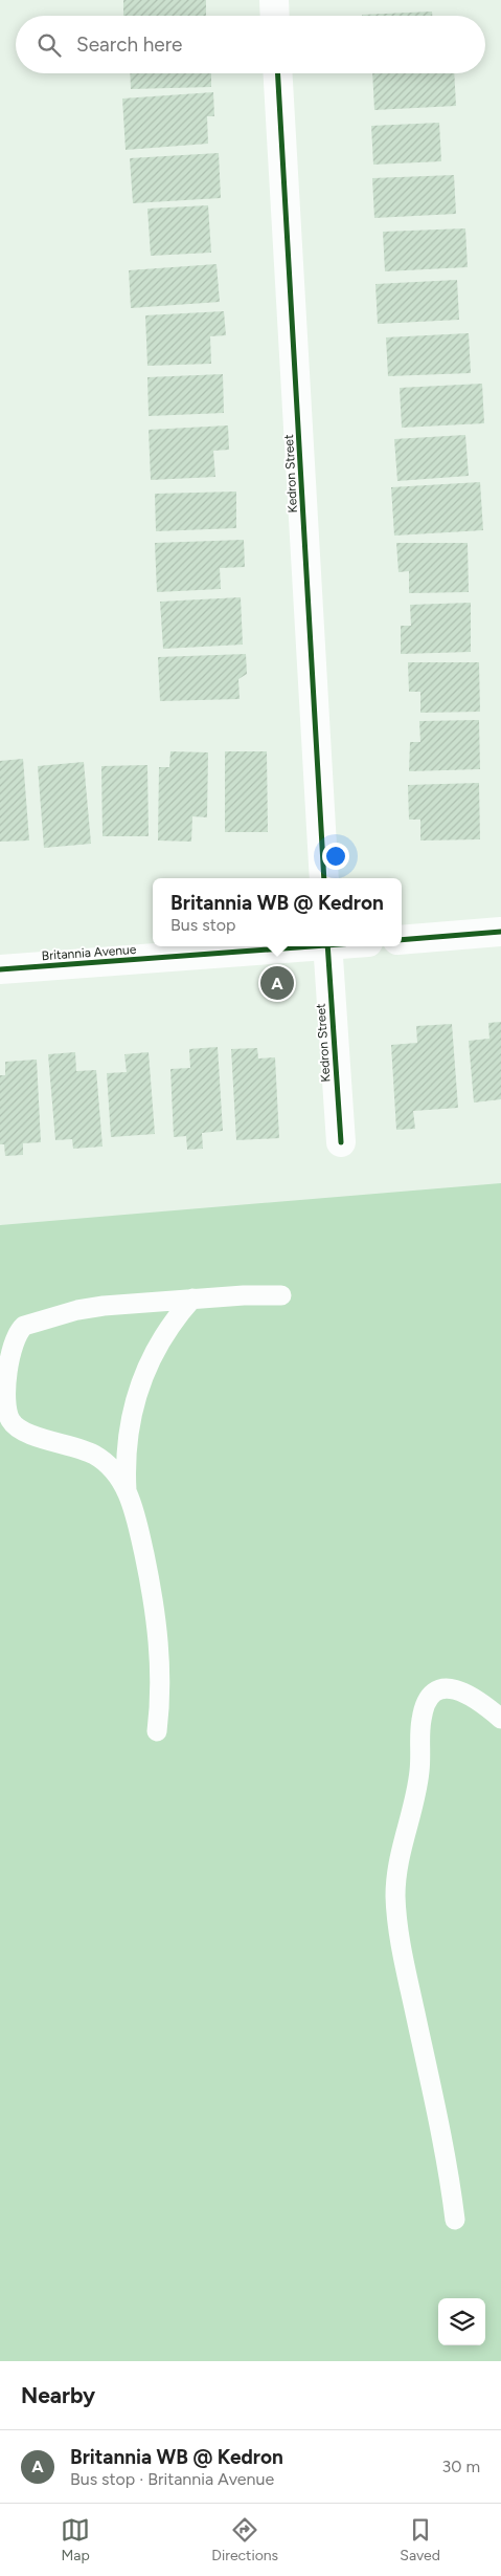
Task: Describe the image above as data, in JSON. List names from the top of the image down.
{
  "streets": {
    "street": ["Kedron Street", "Britannia Avenue"]
  },
  "page": {
    "search": "Search here",
    "popup": ["Britannia WB @ Kedron", "Bus stop"],
    "pins": "A",
    "heading": "Nearby",
    "list": [
      {
        "mark": "A",
        "name": "Britannia WB @ Kedron",
        "note": "Bus stop · Britannia Avenue",
        "value": "30 m"
      }
    ],
    "nav": ["Map", "Directions", "Saved"]
  }
}
